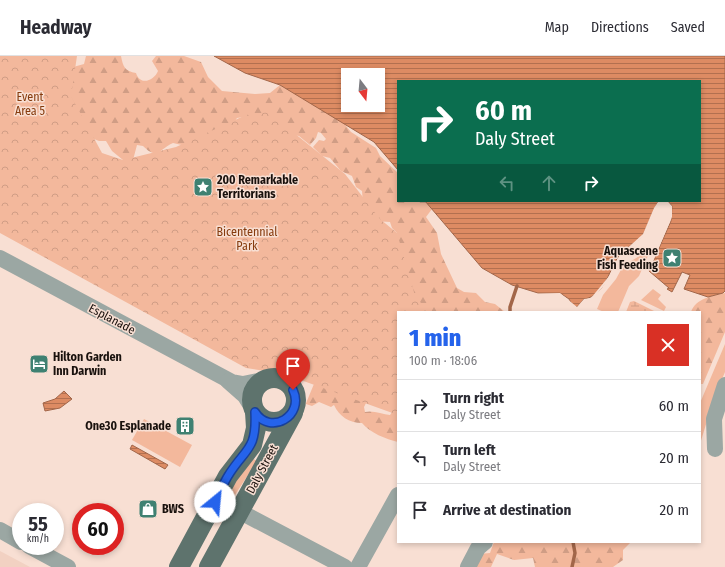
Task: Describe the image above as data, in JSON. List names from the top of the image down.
{
  "streets": {
    "main road": ["Daly Street"],
    "street": ["Esplanade"]
  },
  "crossings": [
    ["Esplanade", "Daly Street"]
  ],
  "parks": ["Event Area 5", "Bicentennial Park"],
  "places": {
    "place": ["200 Remarkable Territorians", "Aquascene Fish Feeding"],
    "hotel": ["Hilton Garden Inn Darwin"],
    "building": ["One30 Esplanade"],
    "shop": ["BWS"]
  },
  "north": "bottom",
  "page": {
    "header": "Headway",
    "nav": ["Map", "Directions", "Saved"],
    "turn": ["60 m", "Daly Street"],
    "heading": ["1 min", "100 m · 18:06"],
    "list": [
      {
        "name": "Turn right",
        "note": "Daly Street",
        "value": "60 m"
      },
      {
        "name": "Turn left",
        "note": "Daly Street",
        "value": "20 m"
      },
      {
        "name": "Arrive at destination",
        "value": "20 m"
      }
    ],
    "speed": "55 km/h",
    "limit": "60"
  }
}
